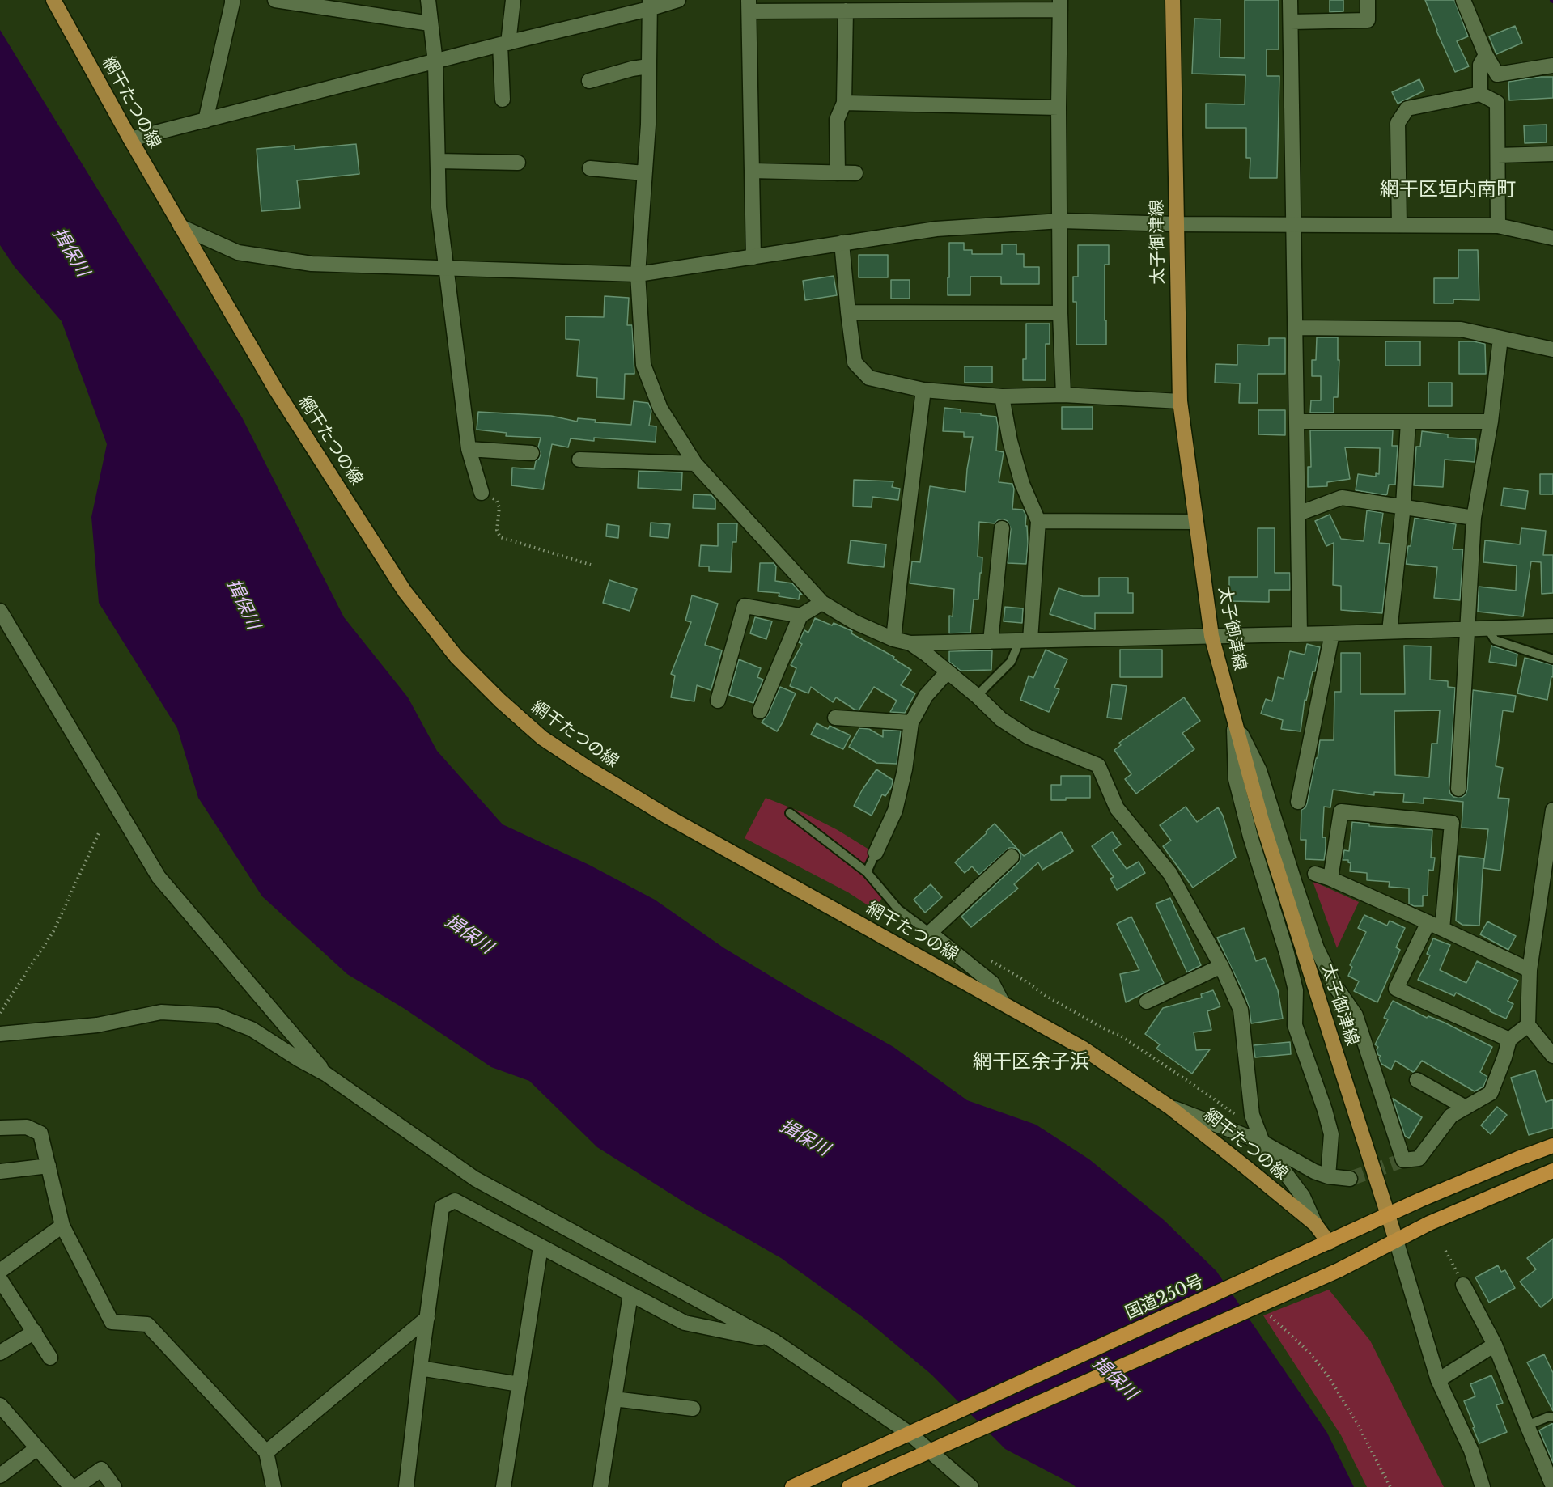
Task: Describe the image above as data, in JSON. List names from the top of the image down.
{
  "streets": {
    "highway": ["国道250号"],
    "main road": ["網干たつの線", "太子御津線"]
  },
  "crossings": [
    ["網干たつの線", "国道250号"],
    ["太子御津線", "国道250号"]
  ],
  "districts": ["網干区垣内南町", "網干区余子浜"],
  "water": ["揖保川"]
}
